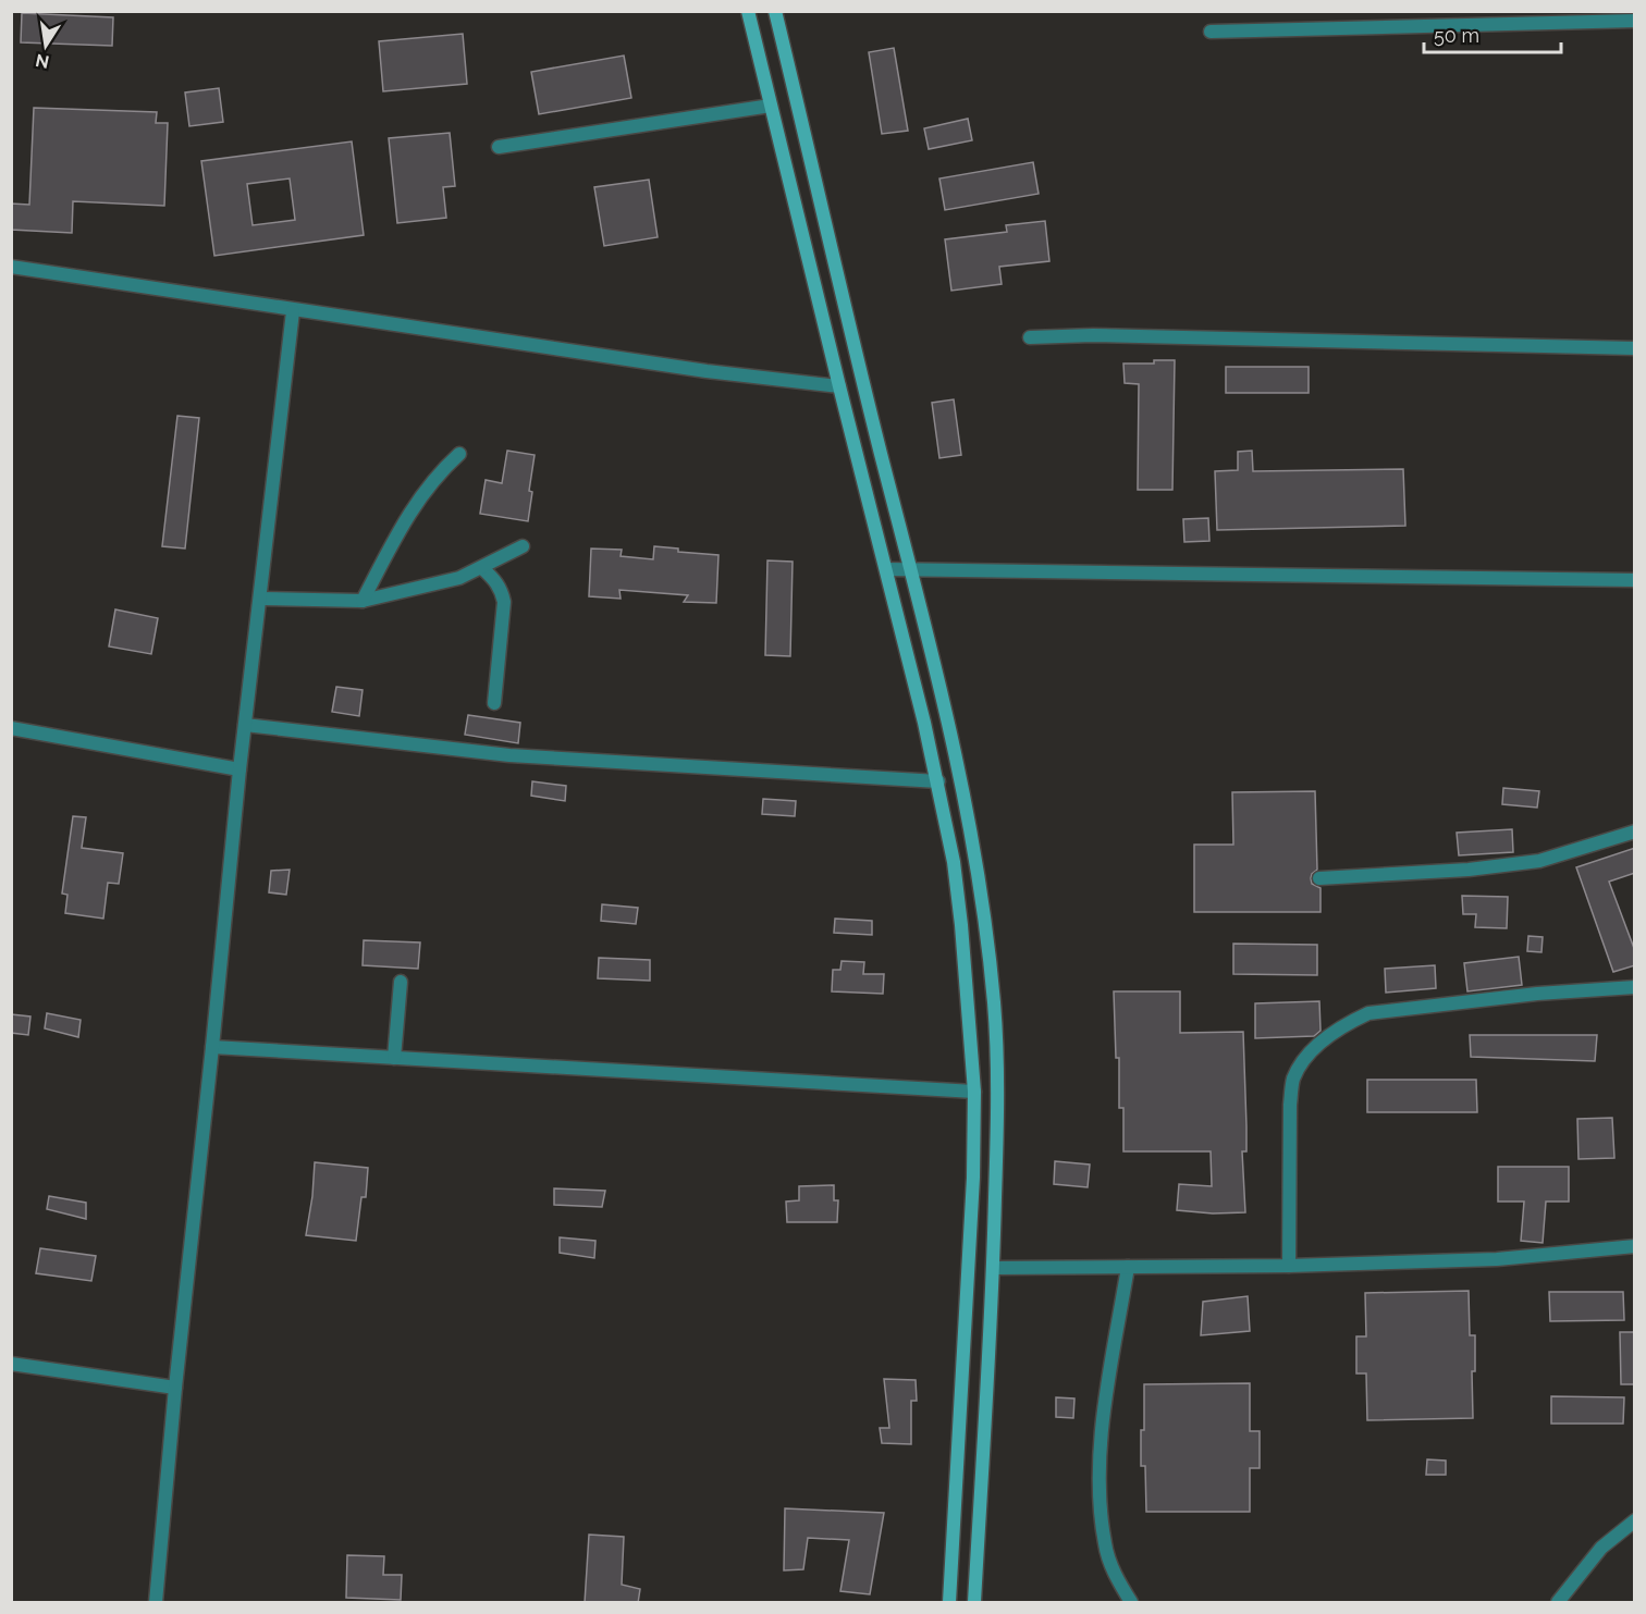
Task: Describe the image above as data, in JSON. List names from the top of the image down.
{
  "scale_bar": "50 m",
  "north": "bottom"
}
